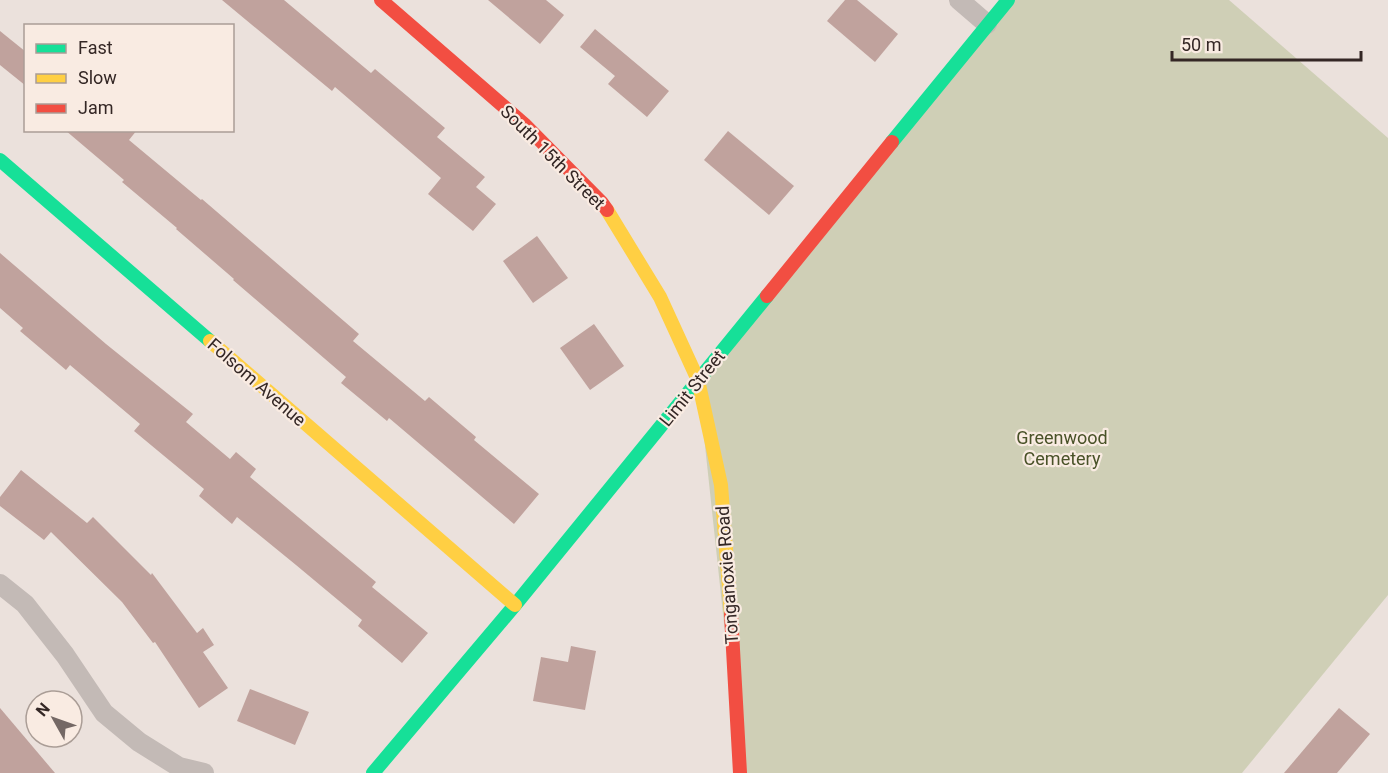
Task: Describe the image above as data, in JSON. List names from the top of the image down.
{
  "streets": {
    "street": [
      "South 15th Street",
      "Folsom Avenue",
      "Limit Street",
      "Tonganoxie Road"
    ]
  },
  "crossings": [
    ["South 15th Street", "Limit Street"],
    ["South 15th Street", "Tonganoxie Road"],
    ["Folsom Avenue", "Limit Street"],
    ["Limit Street", "Tonganoxie Road"]
  ],
  "parks": ["Greenwood Cemetery"],
  "legend": ["Fast", "Slow", "Jam"],
  "scale_bar": "50 m",
  "north": "top left"
}
